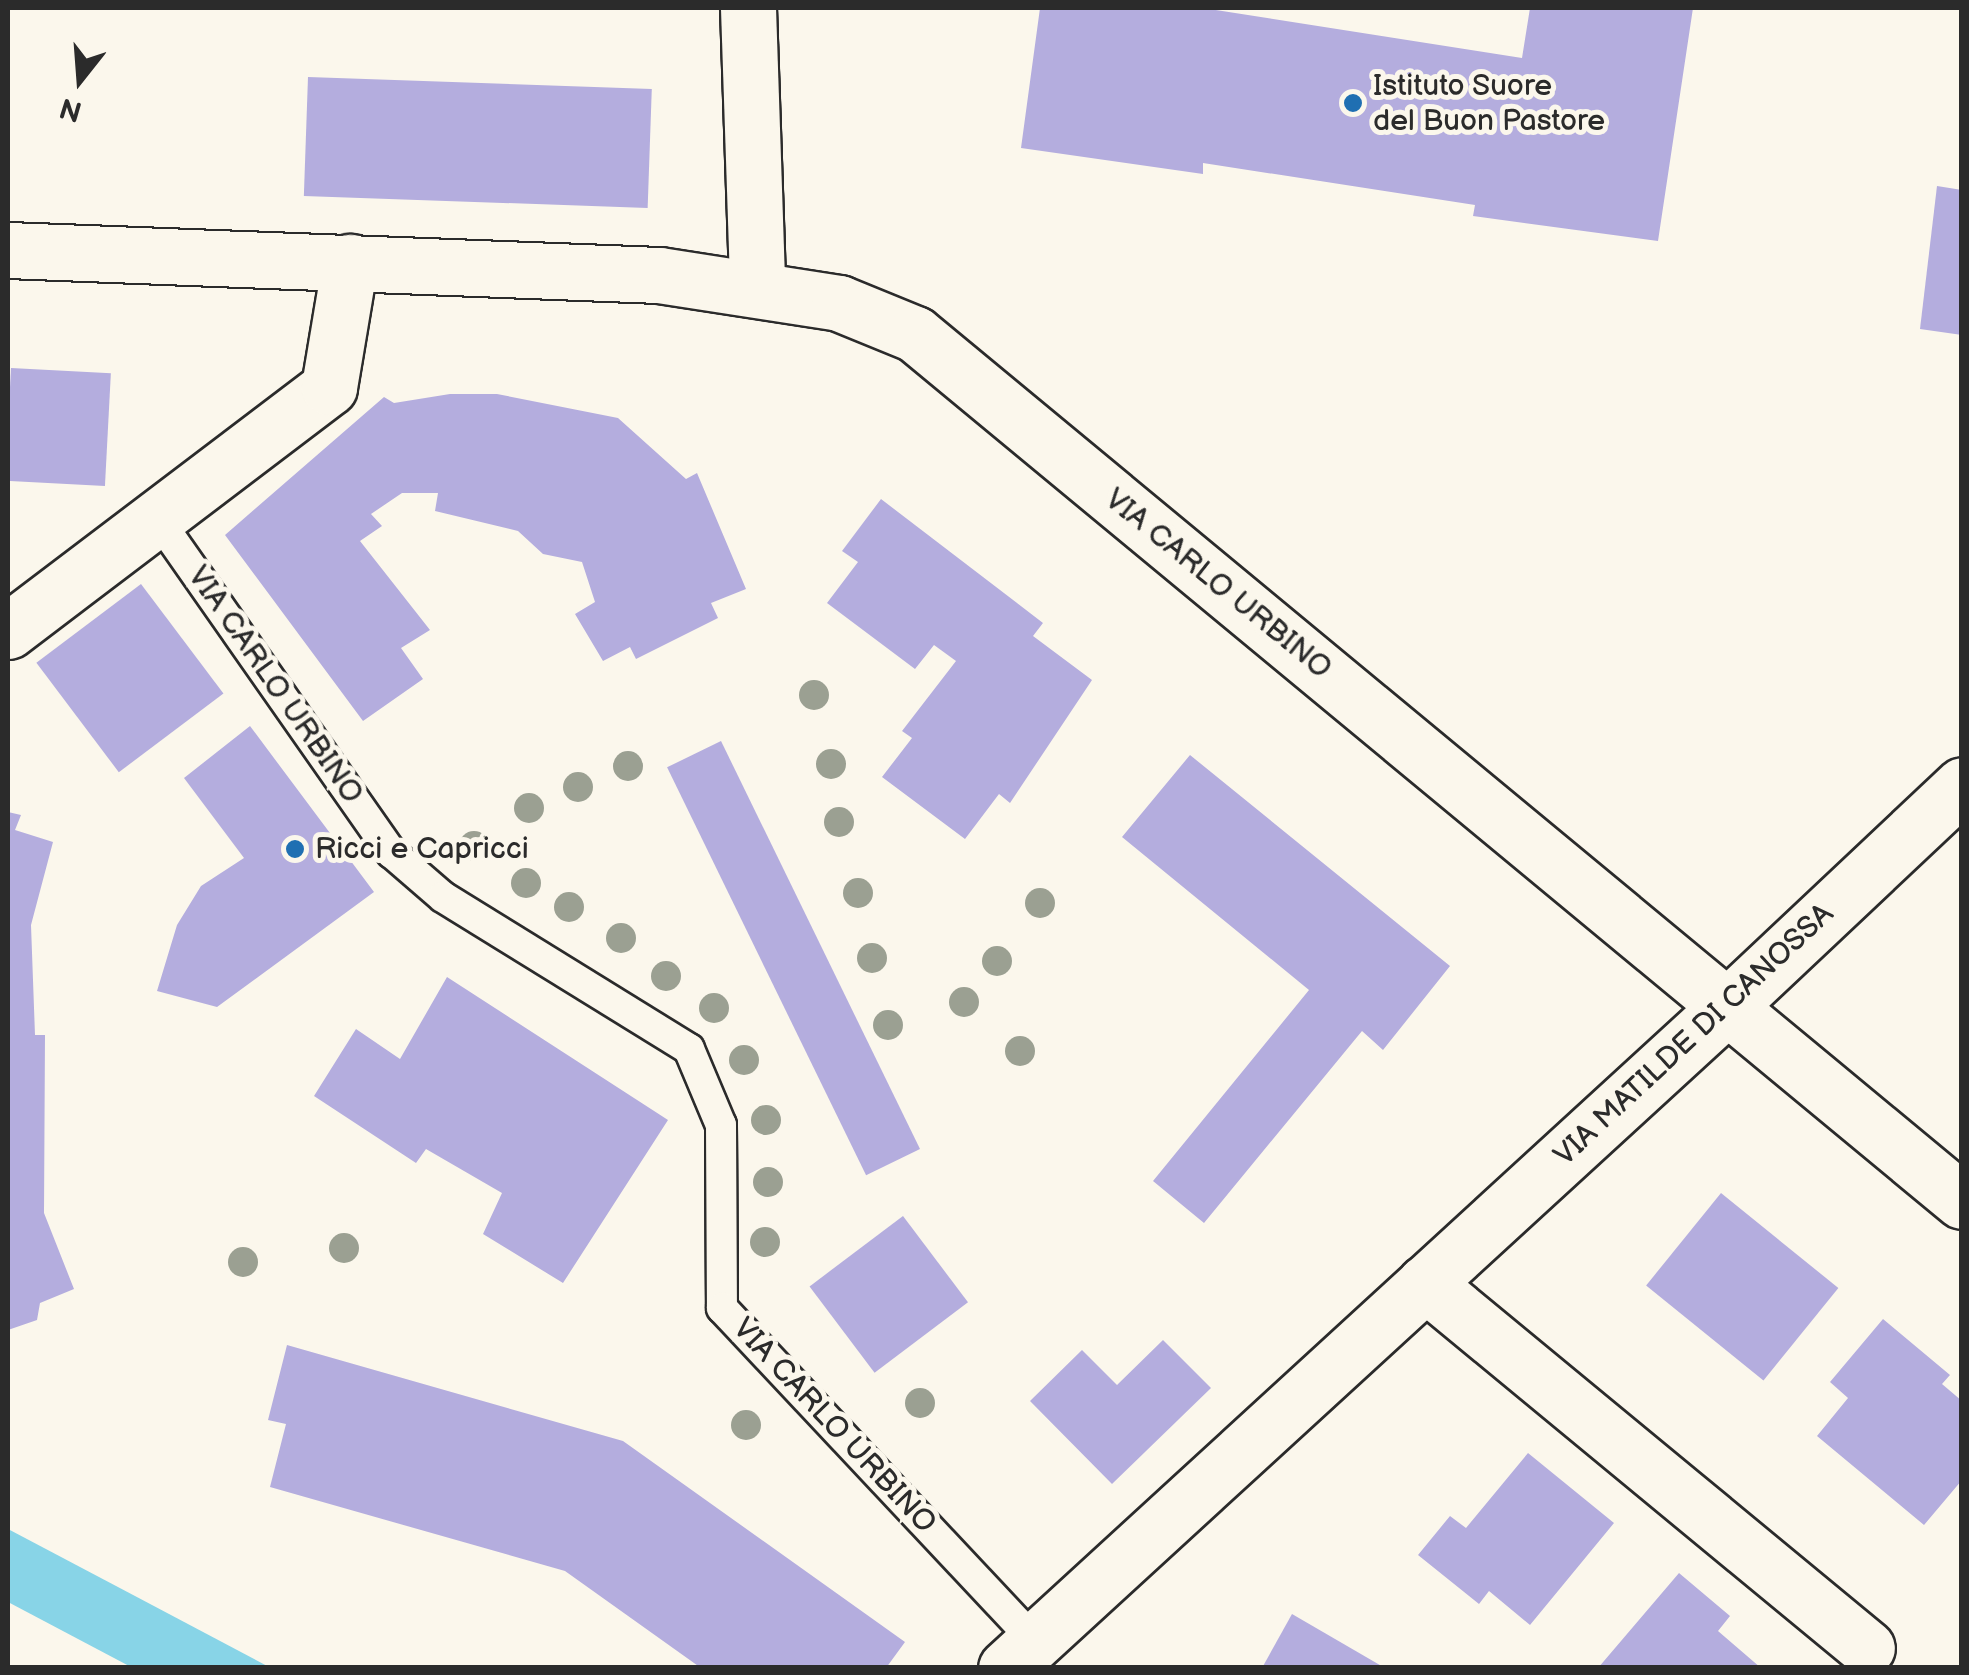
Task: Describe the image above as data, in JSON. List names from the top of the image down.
{
  "streets": {
    "street": ["VIA CARLO URBINO", "VIA MATILDE DI CANOSSA"]
  },
  "crossings": [
    ["VIA CARLO URBINO", "VIA MATILDE DI CANOSSA"]
  ],
  "places": ["Istituto Suore del Buon Pastore", "Ricci e Capricci"],
  "north": "bottom"
}
